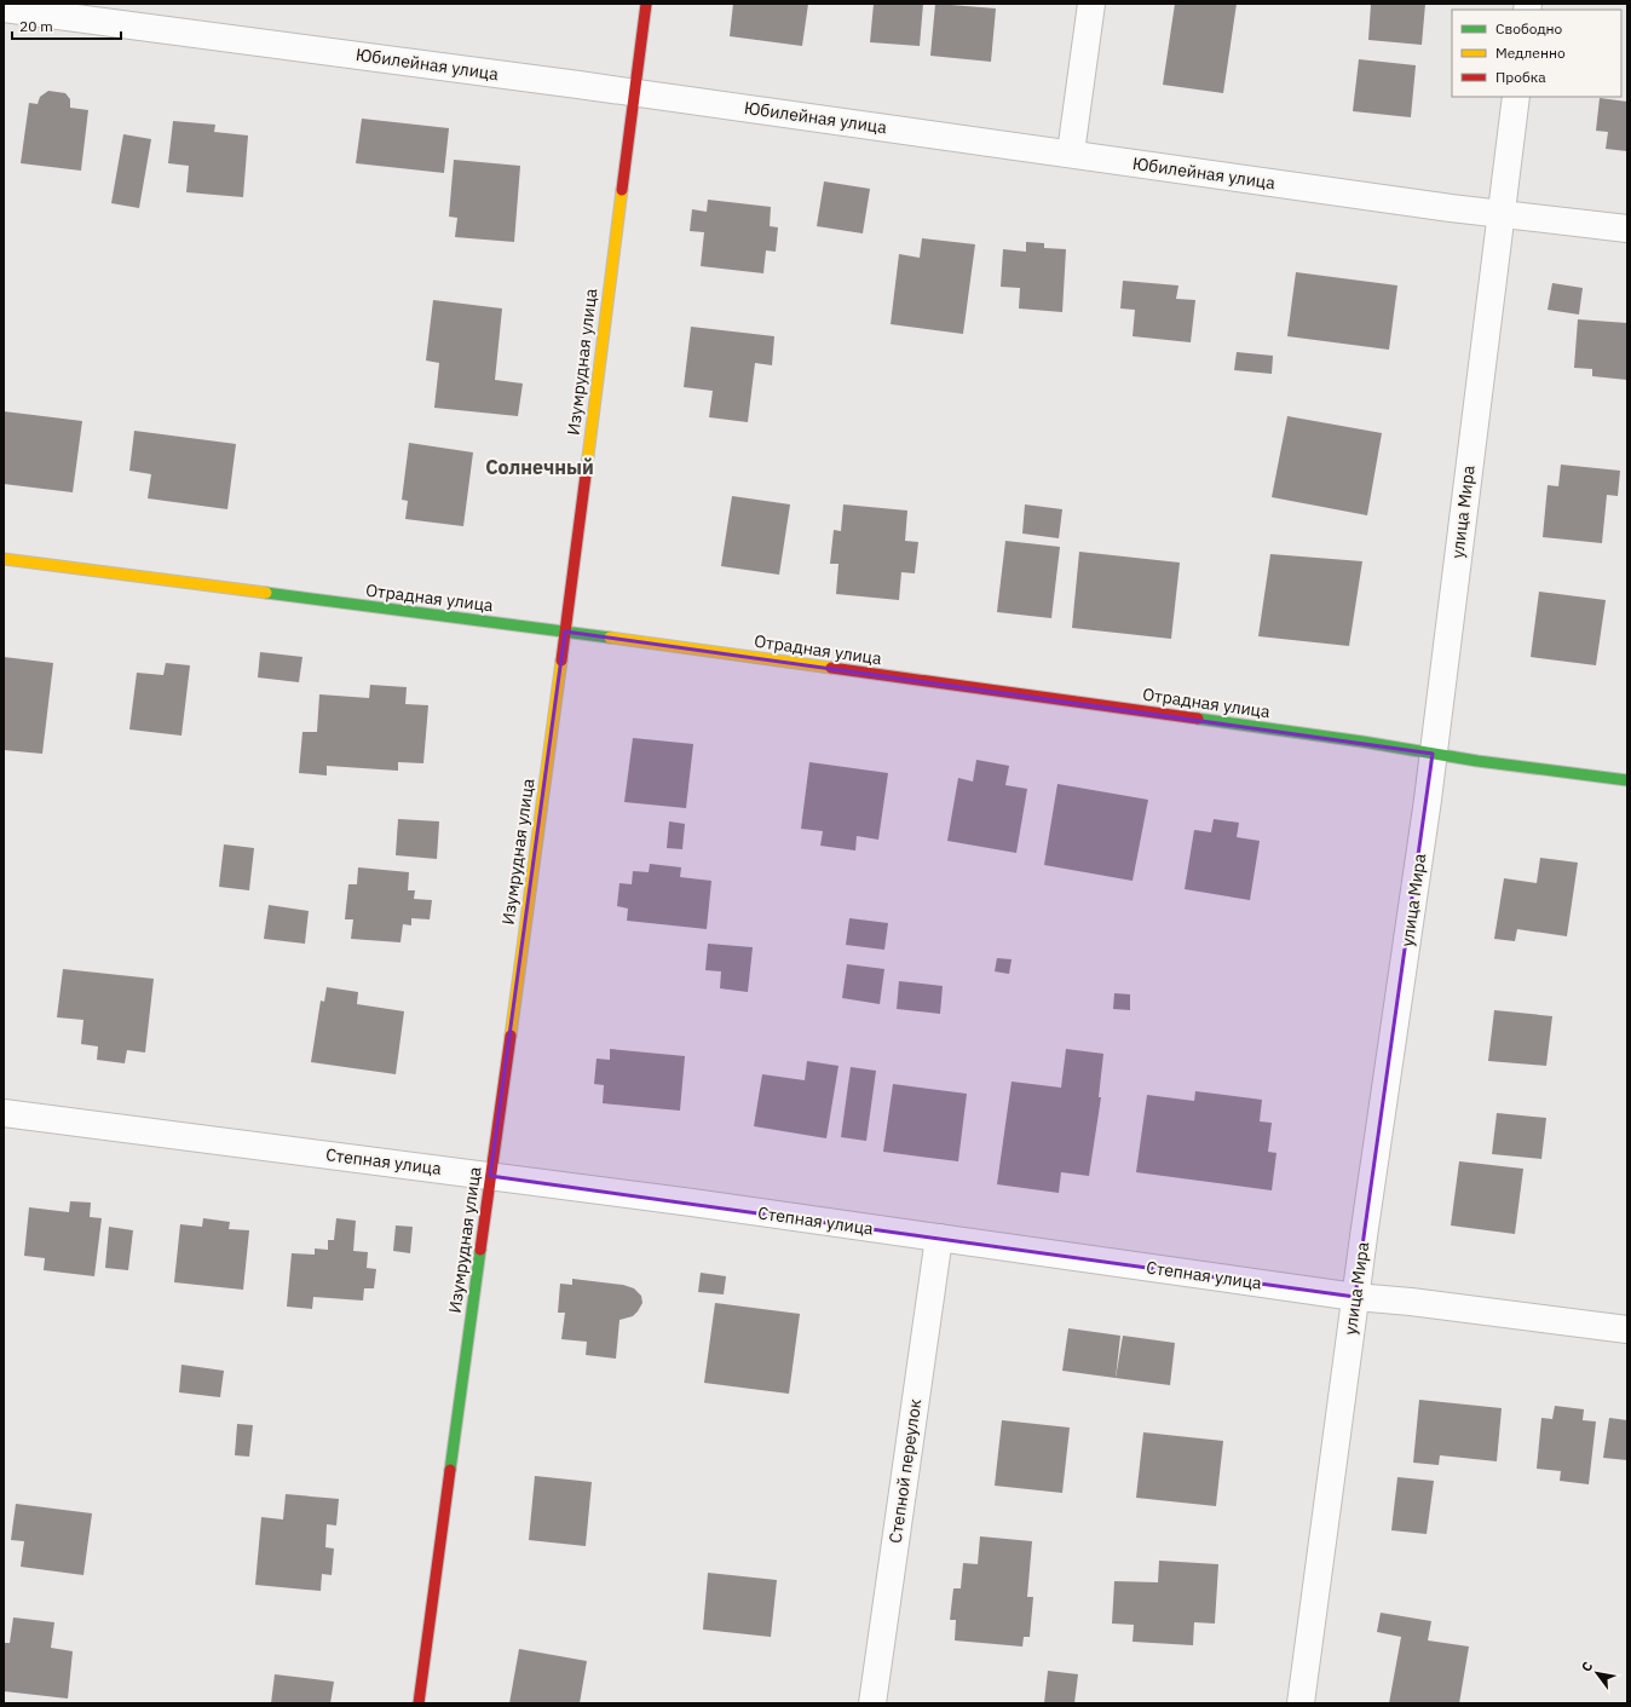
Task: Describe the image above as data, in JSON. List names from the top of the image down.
{
  "streets": {
    "street": [
      "Юбилейная улица",
      "Изумрудная улица",
      "улица Мира",
      "Отрадная улица",
      "Степная улица",
      "Степной переулок"
    ]
  },
  "crossings": [
    ["Юбилейная улица", "Изумрудная улица"],
    ["Юбилейная улица", "улица Мира"],
    ["Изумрудная улица", "Отрадная улица"],
    ["Изумрудная улица", "Степная улица"],
    ["улица Мира", "Отрадная улица"],
    ["улица Мира", "Степная улица"],
    ["Степная улица", "Степной переулок"]
  ],
  "districts": ["Солнечный"],
  "legend": ["Свободно", "Медленно", "Пробка"],
  "scale_bar": "20 m",
  "north": "top left"
}
